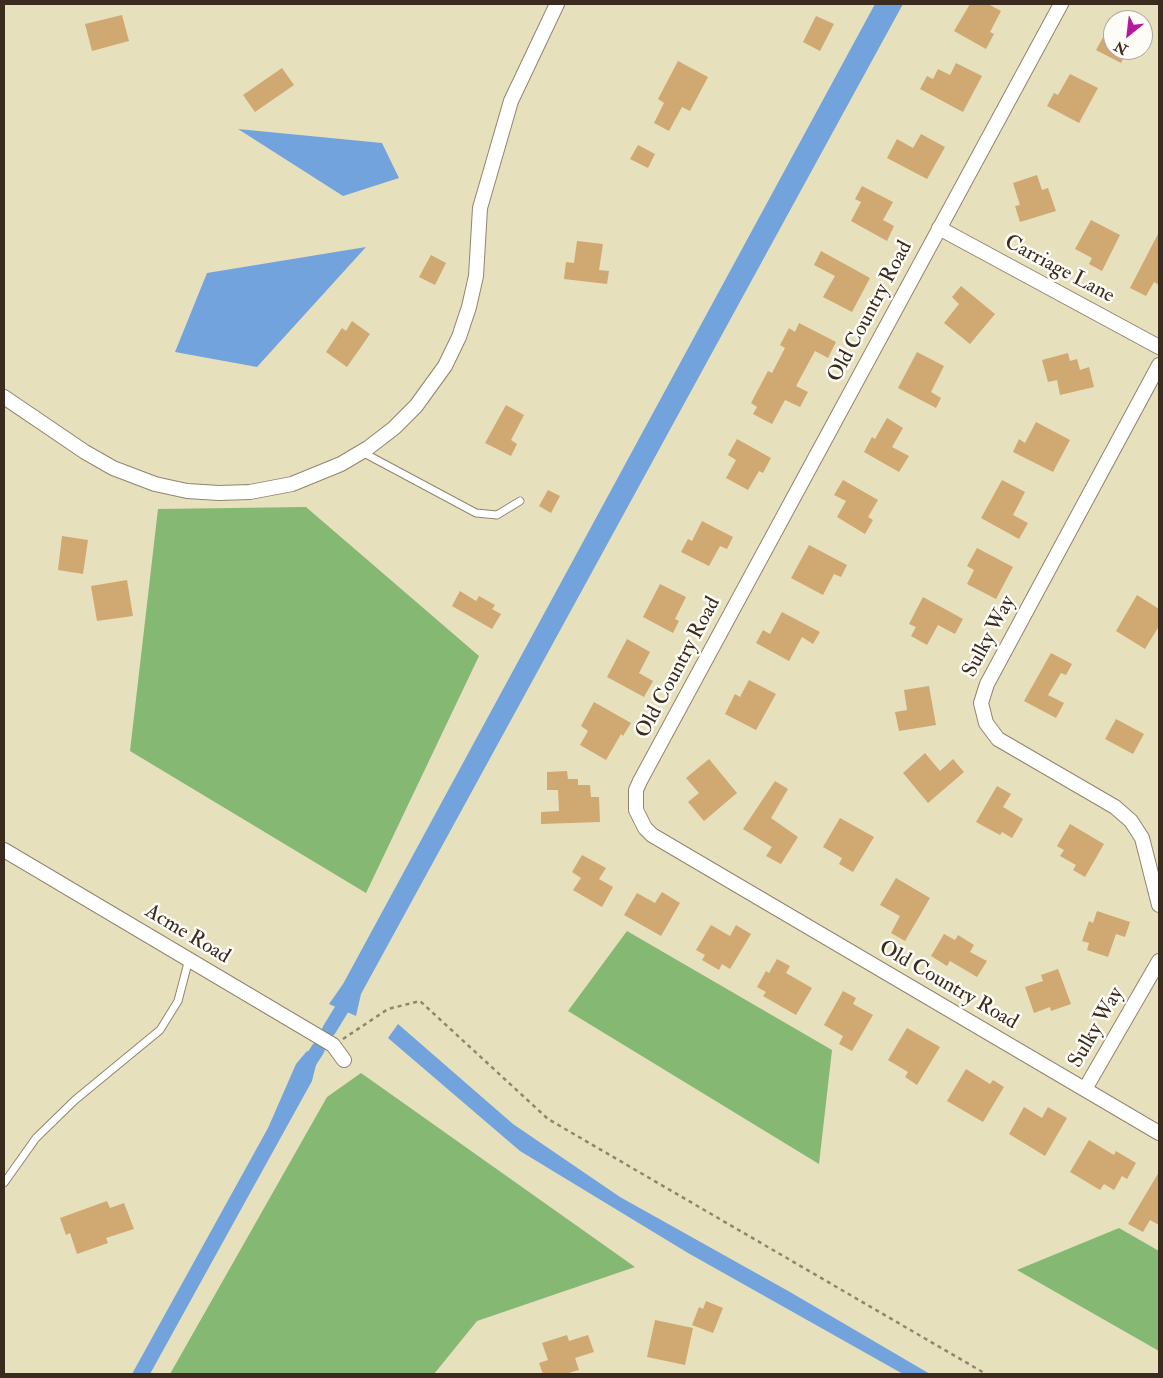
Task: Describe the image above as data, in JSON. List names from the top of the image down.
{
  "streets": {
    "street": [
      "Carriage Lane",
      "Old Country Road",
      "Sulky Way",
      "Acme Road"
    ]
  },
  "crossings": [
    ["Carriage Lane", "Old Country Road"],
    ["Old Country Road", "Sulky Way"]
  ],
  "north": "bottom left"
}
